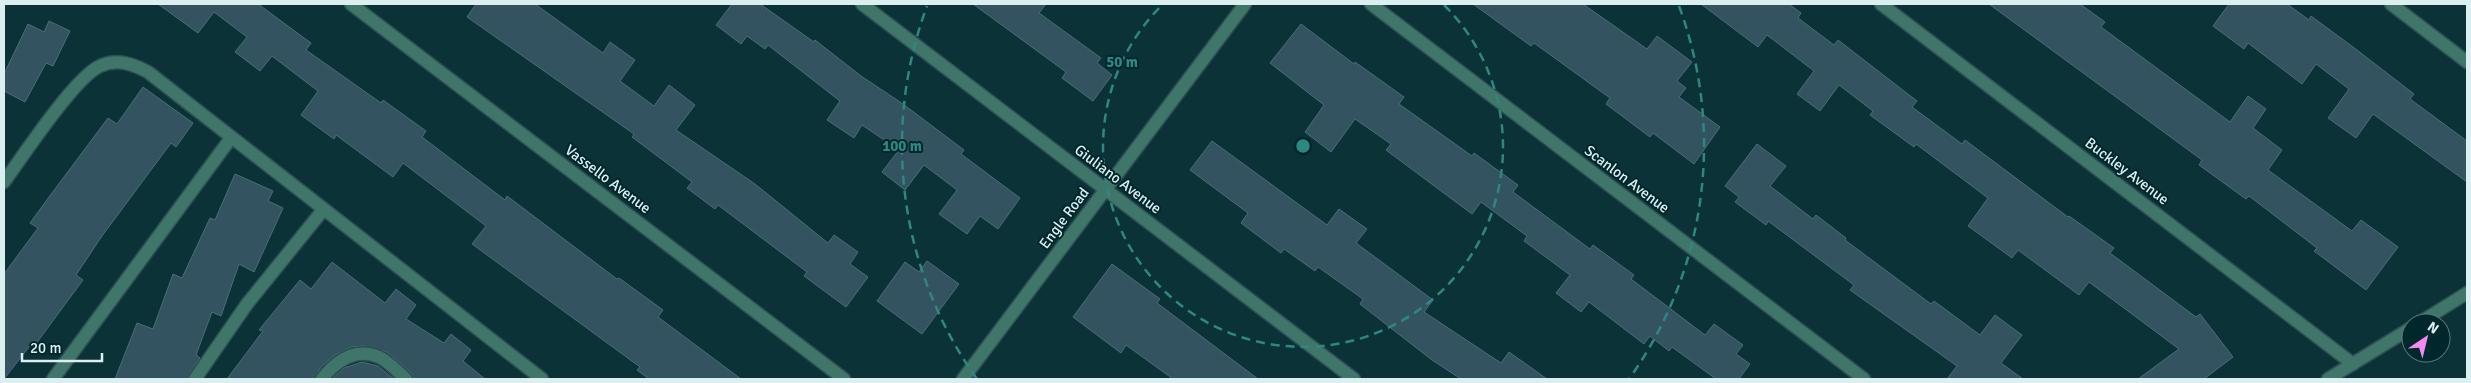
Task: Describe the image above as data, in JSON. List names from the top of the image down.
{
  "streets": {
    "street": [
      "Buckley Avenue",
      "Vassello Avenue",
      "Giuliano Avenue",
      "Scanlon Avenue",
      "Engle Road"
    ]
  },
  "crossings": [
    ["Giuliano Avenue", "Engle Road"]
  ],
  "scale_bar": "20 m",
  "north": "top right",
  "rings": ["50 m", "100 m"]
}
